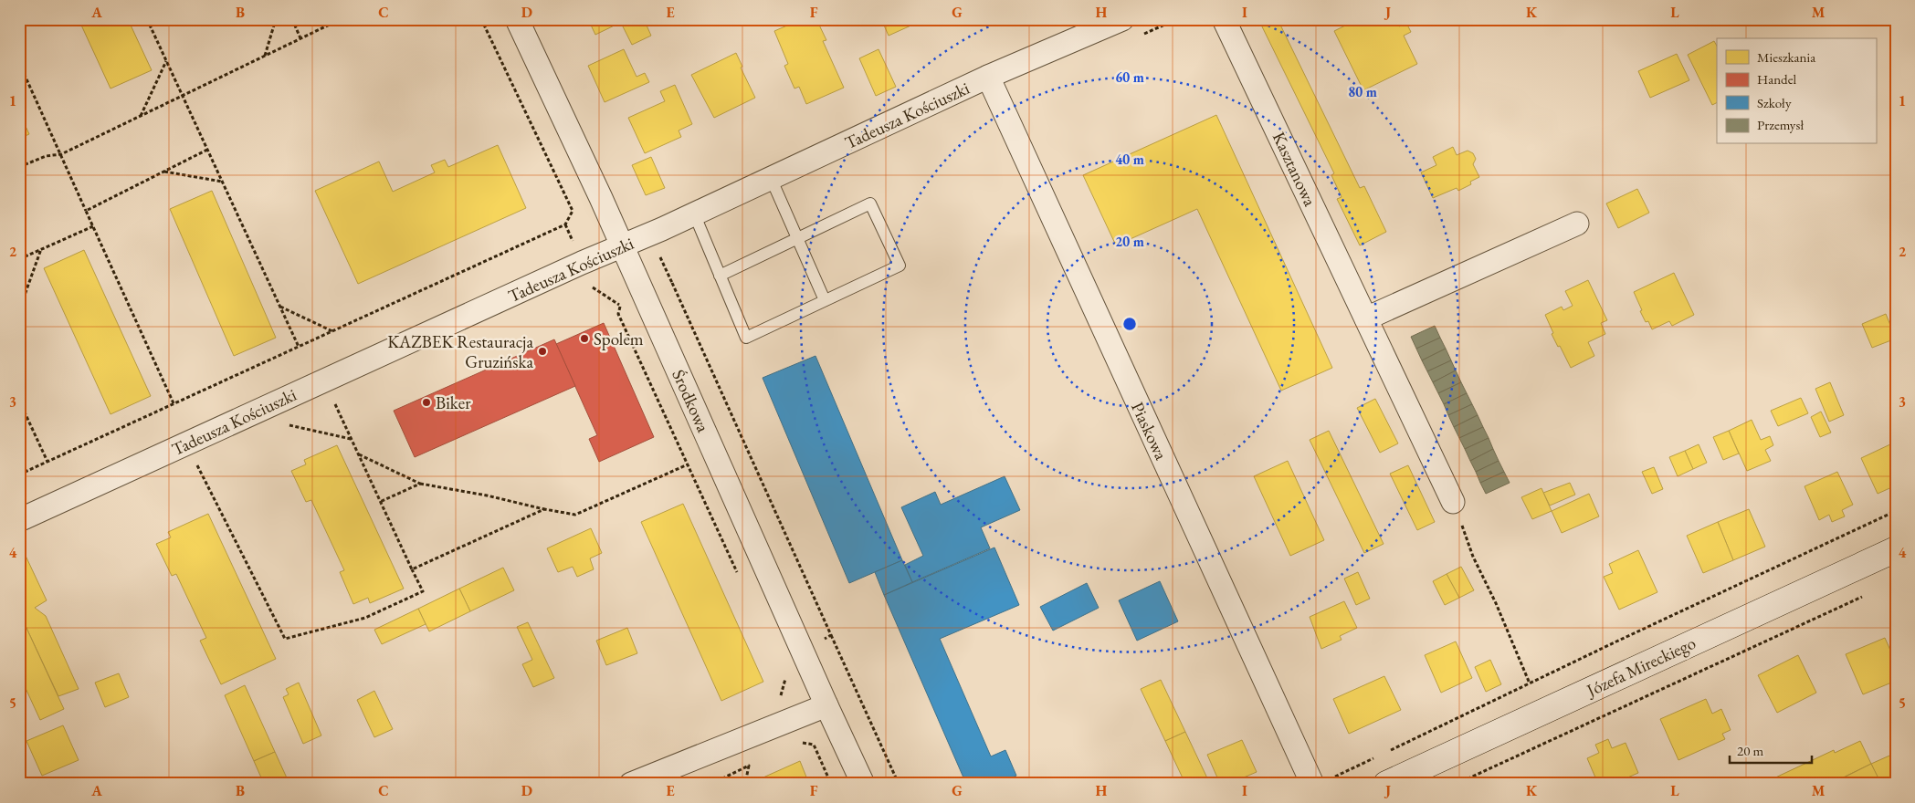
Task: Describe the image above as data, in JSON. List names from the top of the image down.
{
  "streets": {
    "street": [
      "Tadeusza Kościuszki",
      "Kasztanowa",
      "Środkowa",
      "Piaskowa",
      "Józefa Mireckiego"
    ]
  },
  "crossings": [
    ["Tadeusza Kościuszki", "Środkowa"],
    ["Tadeusza Kościuszki", "Piaskowa"]
  ],
  "places": ["Spolem", "KAZBEK Restauracja Gruzińska", "Biker"],
  "legend": [
    "Mieszkania",
    "Handel",
    "Szkoły",
    "Przemysł"
  ],
  "scale_bar": "20 m",
  "grid": {
    "columns": [
      "A",
      "B",
      "C",
      "D",
      "E",
      "F",
      "G",
      "H",
      "I",
      "J",
      "K",
      "L",
      "M"
    ],
    "rows": [
      "1",
      "2",
      "3",
      "4",
      "5"
    ]
  },
  "rings": [
    "60 m",
    "80 m",
    "40 m",
    "20 m"
  ]
}
